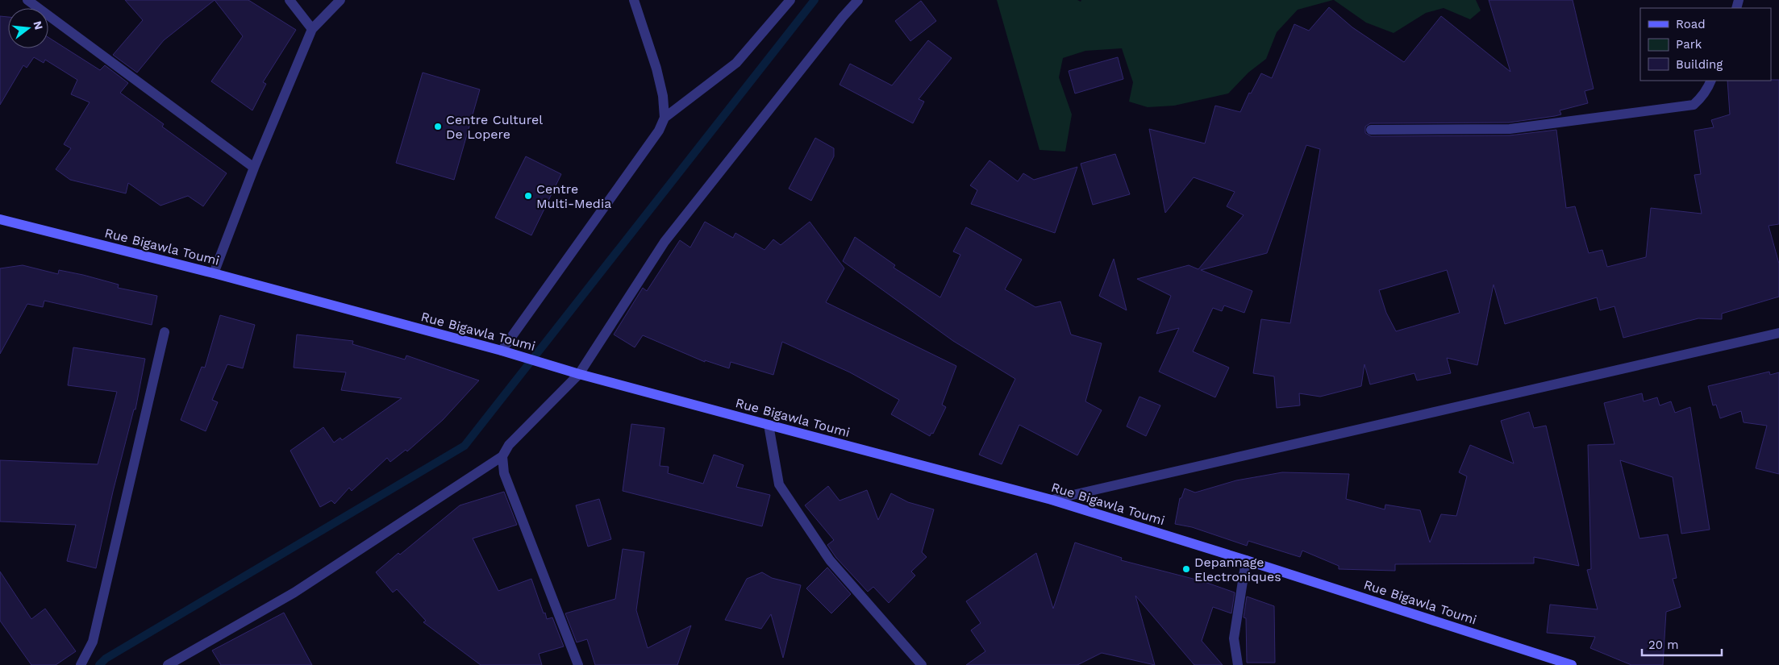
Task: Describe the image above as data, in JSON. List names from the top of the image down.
{
  "streets": {
    "street": ["Rue Bigawla Toumi"]
  },
  "places": ["Centre Culturel De Lopere", "Centre Multi-Media", "Depannage Electroniques"],
  "legend": ["Road", "Park", "Building"],
  "scale_bar": "20 m",
  "north": "right"
}
